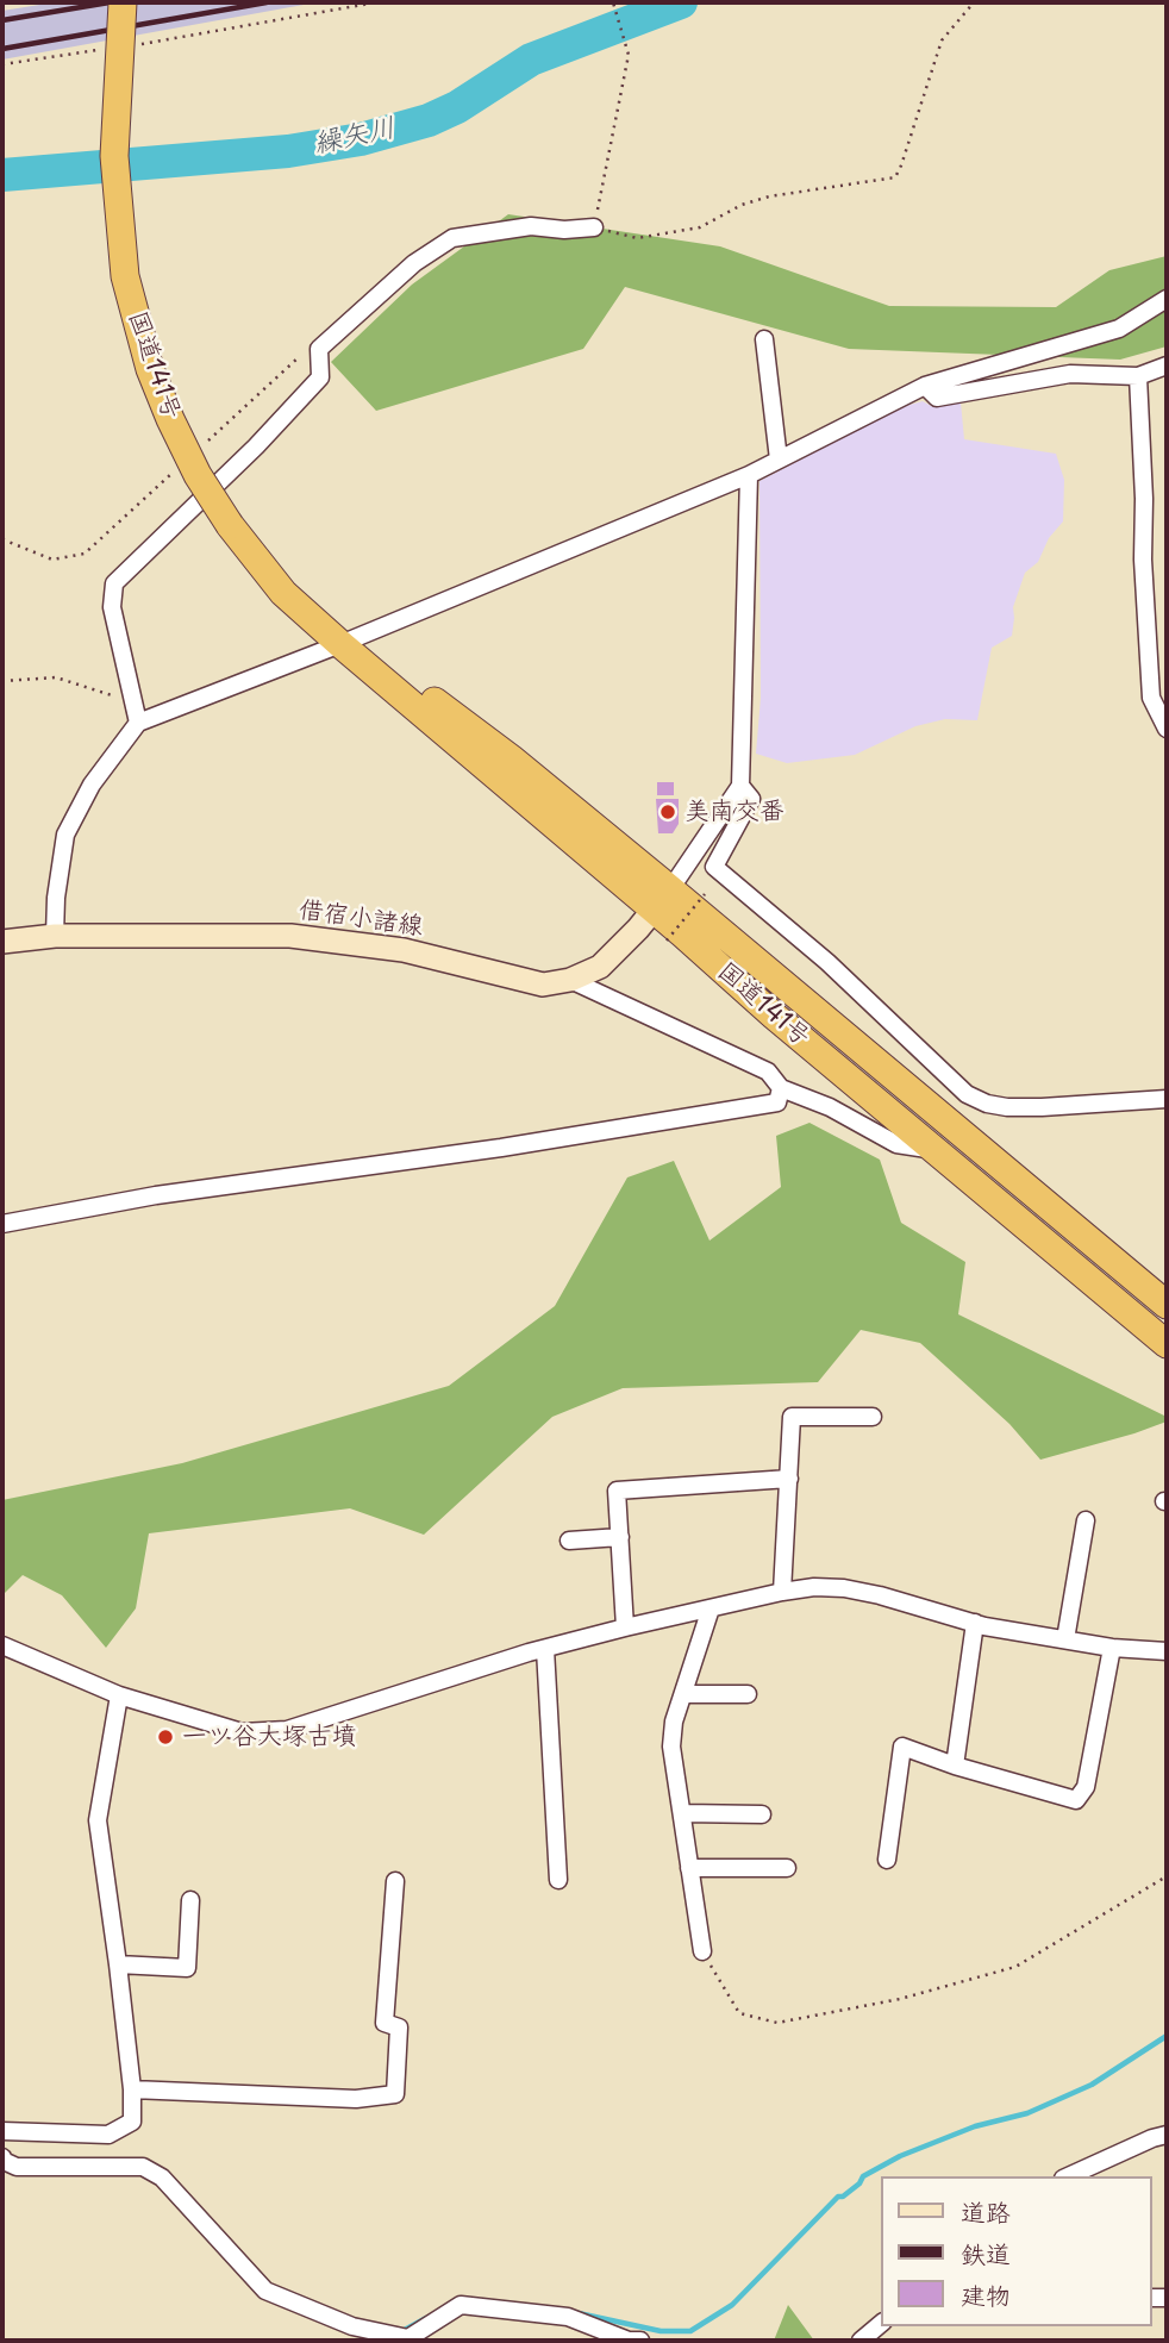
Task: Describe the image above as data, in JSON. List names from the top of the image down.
{
  "streets": {
    "highway": ["国道141号"],
    "main road": ["借宿小諸線"]
  },
  "crossings": [
    ["国道141号", "借宿小諸線"]
  ],
  "water": ["繰矢川"],
  "places": ["美南交番", "一ツ谷大塚古墳"],
  "legend": ["道路", "鉄道", "建物"]
}
